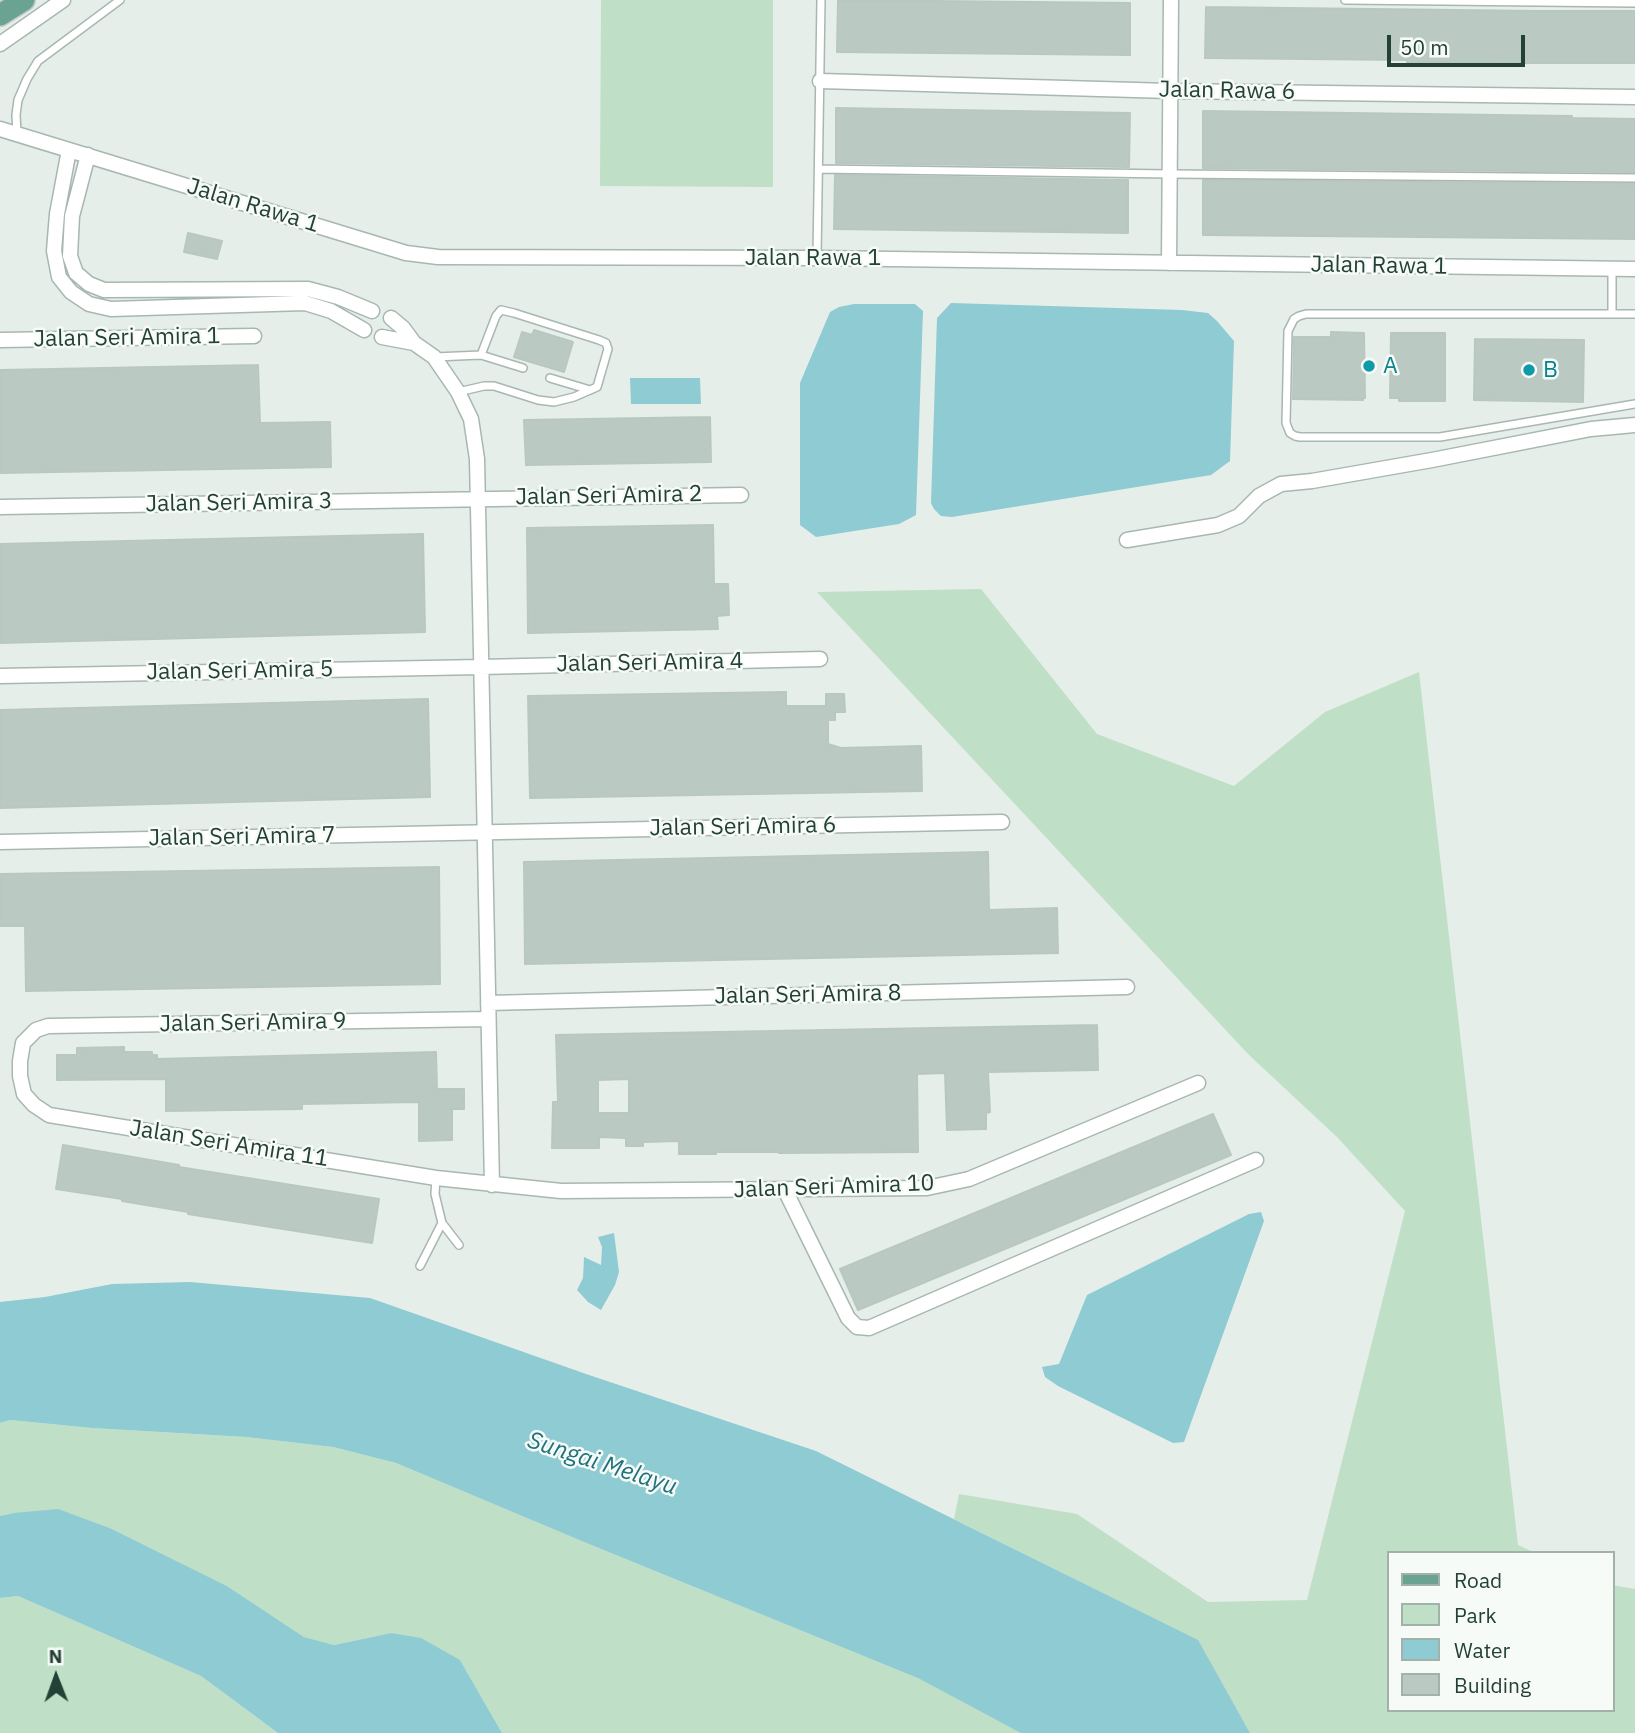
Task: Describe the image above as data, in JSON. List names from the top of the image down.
{
  "streets": {
    "street": [
      "Jalan Rawa 6",
      "Jalan Rawa 1",
      "Jalan Seri Amira 1",
      "Jalan Seri Amira 2",
      "Jalan Seri Amira 3",
      "Jalan Seri Amira 4",
      "Jalan Seri Amira 5",
      "Jalan Seri Amira 6",
      "Jalan Seri Amira 7",
      "Jalan Seri Amira 8",
      "Jalan Seri Amira 9",
      "Jalan Seri Amira 11",
      "Jalan Seri Amira 10"
    ]
  },
  "crossings": [
    ["Jalan Seri Amira 2", "Jalan Seri Amira 3"],
    ["Jalan Seri Amira 4", "Jalan Seri Amira 5"],
    ["Jalan Seri Amira 6", "Jalan Seri Amira 7"],
    ["Jalan Seri Amira 9", "Jalan Seri Amira 11"],
    ["Jalan Seri Amira 11", "Jalan Seri Amira 10"]
  ],
  "water": ["Sungai Melayu"],
  "places": ["A", "B"],
  "legend": [
    "Road",
    "Park",
    "Water",
    "Building"
  ],
  "scale_bar": "50 m",
  "north": "top"
}
